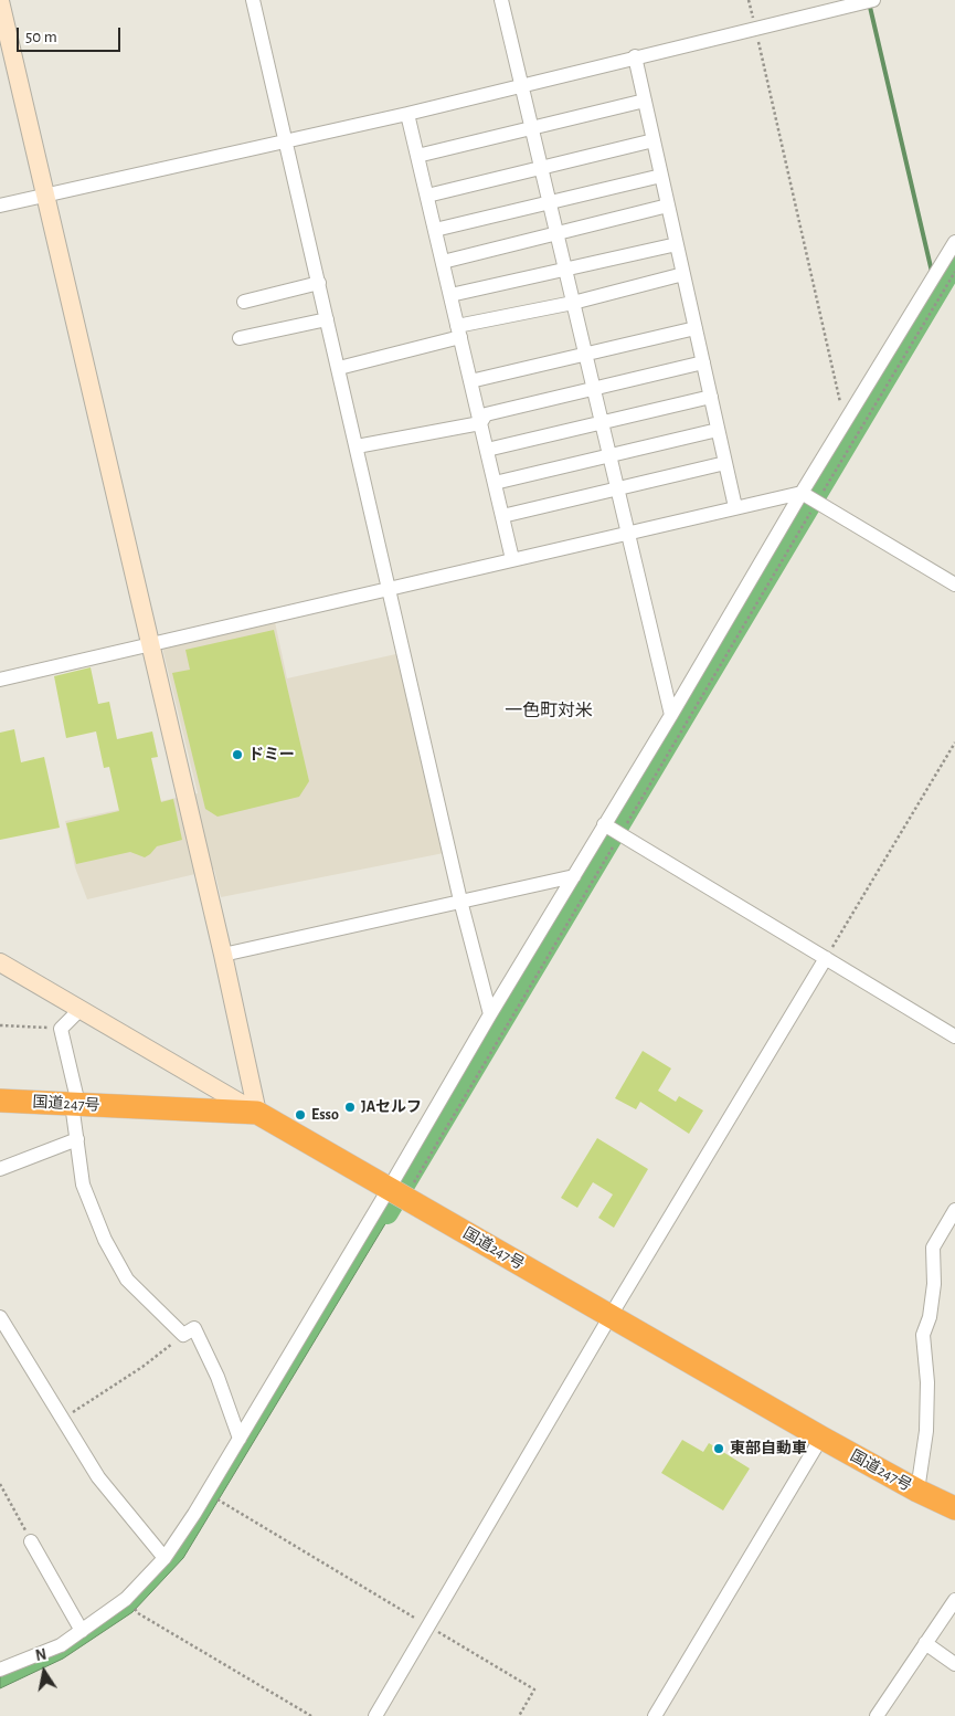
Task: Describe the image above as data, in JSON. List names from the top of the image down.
{
  "streets": {
    "highway": ["国道247号"]
  },
  "districts": ["一色町対米"],
  "places": [
    "ドミー",
    "JAセルフ",
    "Esso",
    "東部自動車"
  ],
  "scale_bar": "50 m",
  "north": "top"
}
